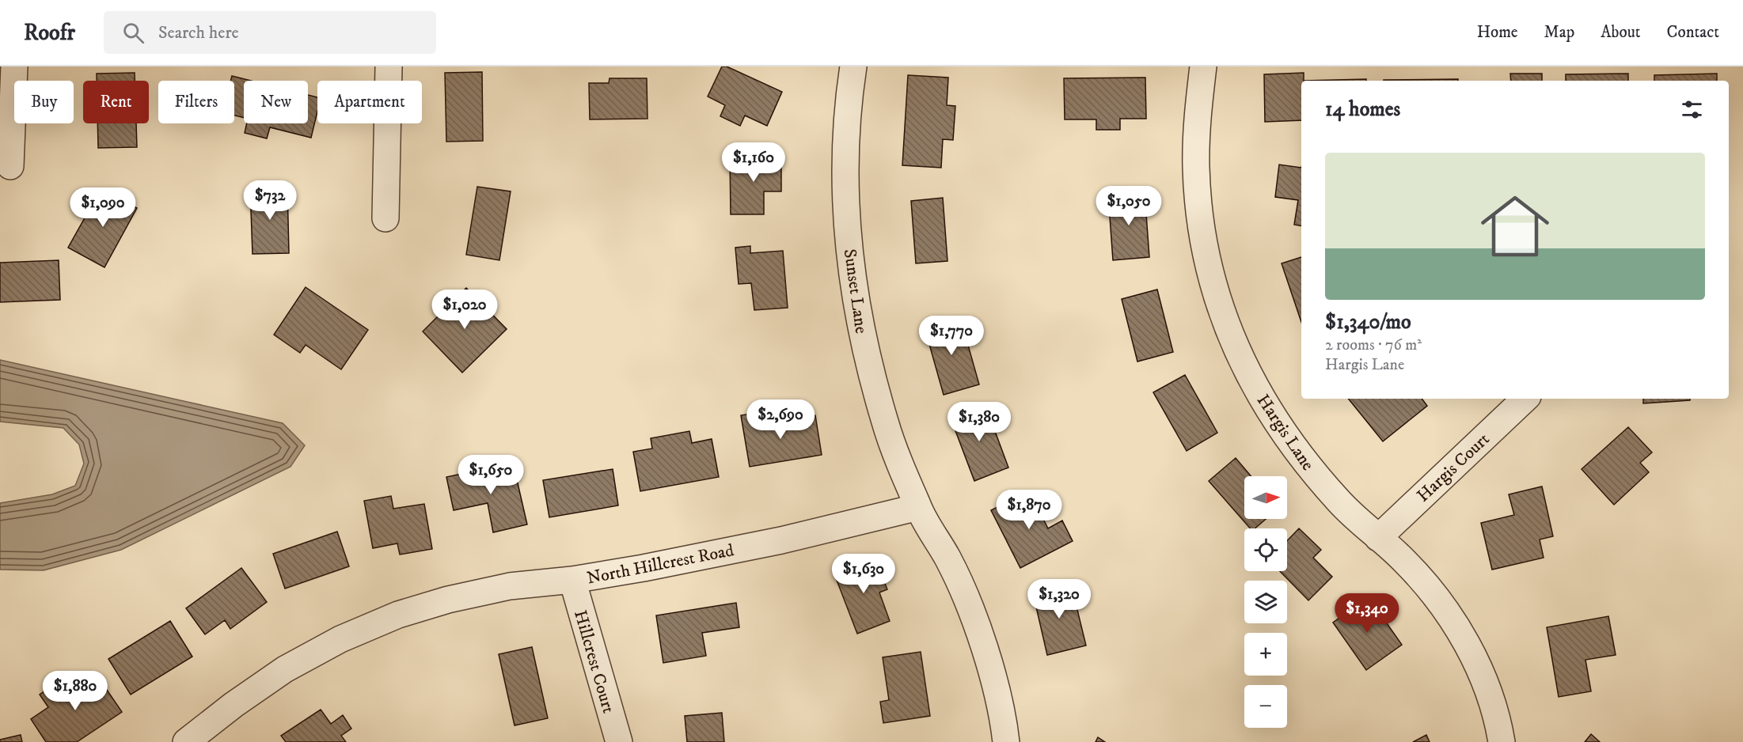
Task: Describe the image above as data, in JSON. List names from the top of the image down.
{
  "streets": {
    "street": [
      "Sunset Lane",
      "Hargis Lane",
      "Hargis Court",
      "North Hillcrest Road",
      "Hillcrest Court"
    ]
  },
  "crossings": [
    ["Sunset Lane", "North Hillcrest Road"],
    ["Hargis Lane", "Hargis Court"],
    ["North Hillcrest Road", "Hillcrest Court"]
  ],
  "north": "right",
  "page": {
    "header": "Roofr",
    "search": "Search here",
    "nav": [
      "Home",
      "Map",
      "About",
      "Contact"
    ],
    "chip": [
      "Buy",
      "Rent",
      "Filters",
      "New",
      "Apartment"
    ],
    "heading": "14 homes",
    "list": [
      {
        "name": "$1,340/mo",
        "note": "2 rooms · 76 m² · Hargis Lane"
      }
    ],
    "price": [
      "$1,160",
      "$732",
      "$1,050",
      "$1,090",
      "$1,020",
      "$1,770",
      "$2,690",
      "$1,380",
      "$1,650",
      "$1,870",
      "$1,630",
      "$1,320",
      "$1,340",
      "$1,880"
    ],
    "map_buttons": ["+", "−"]
  }
}
